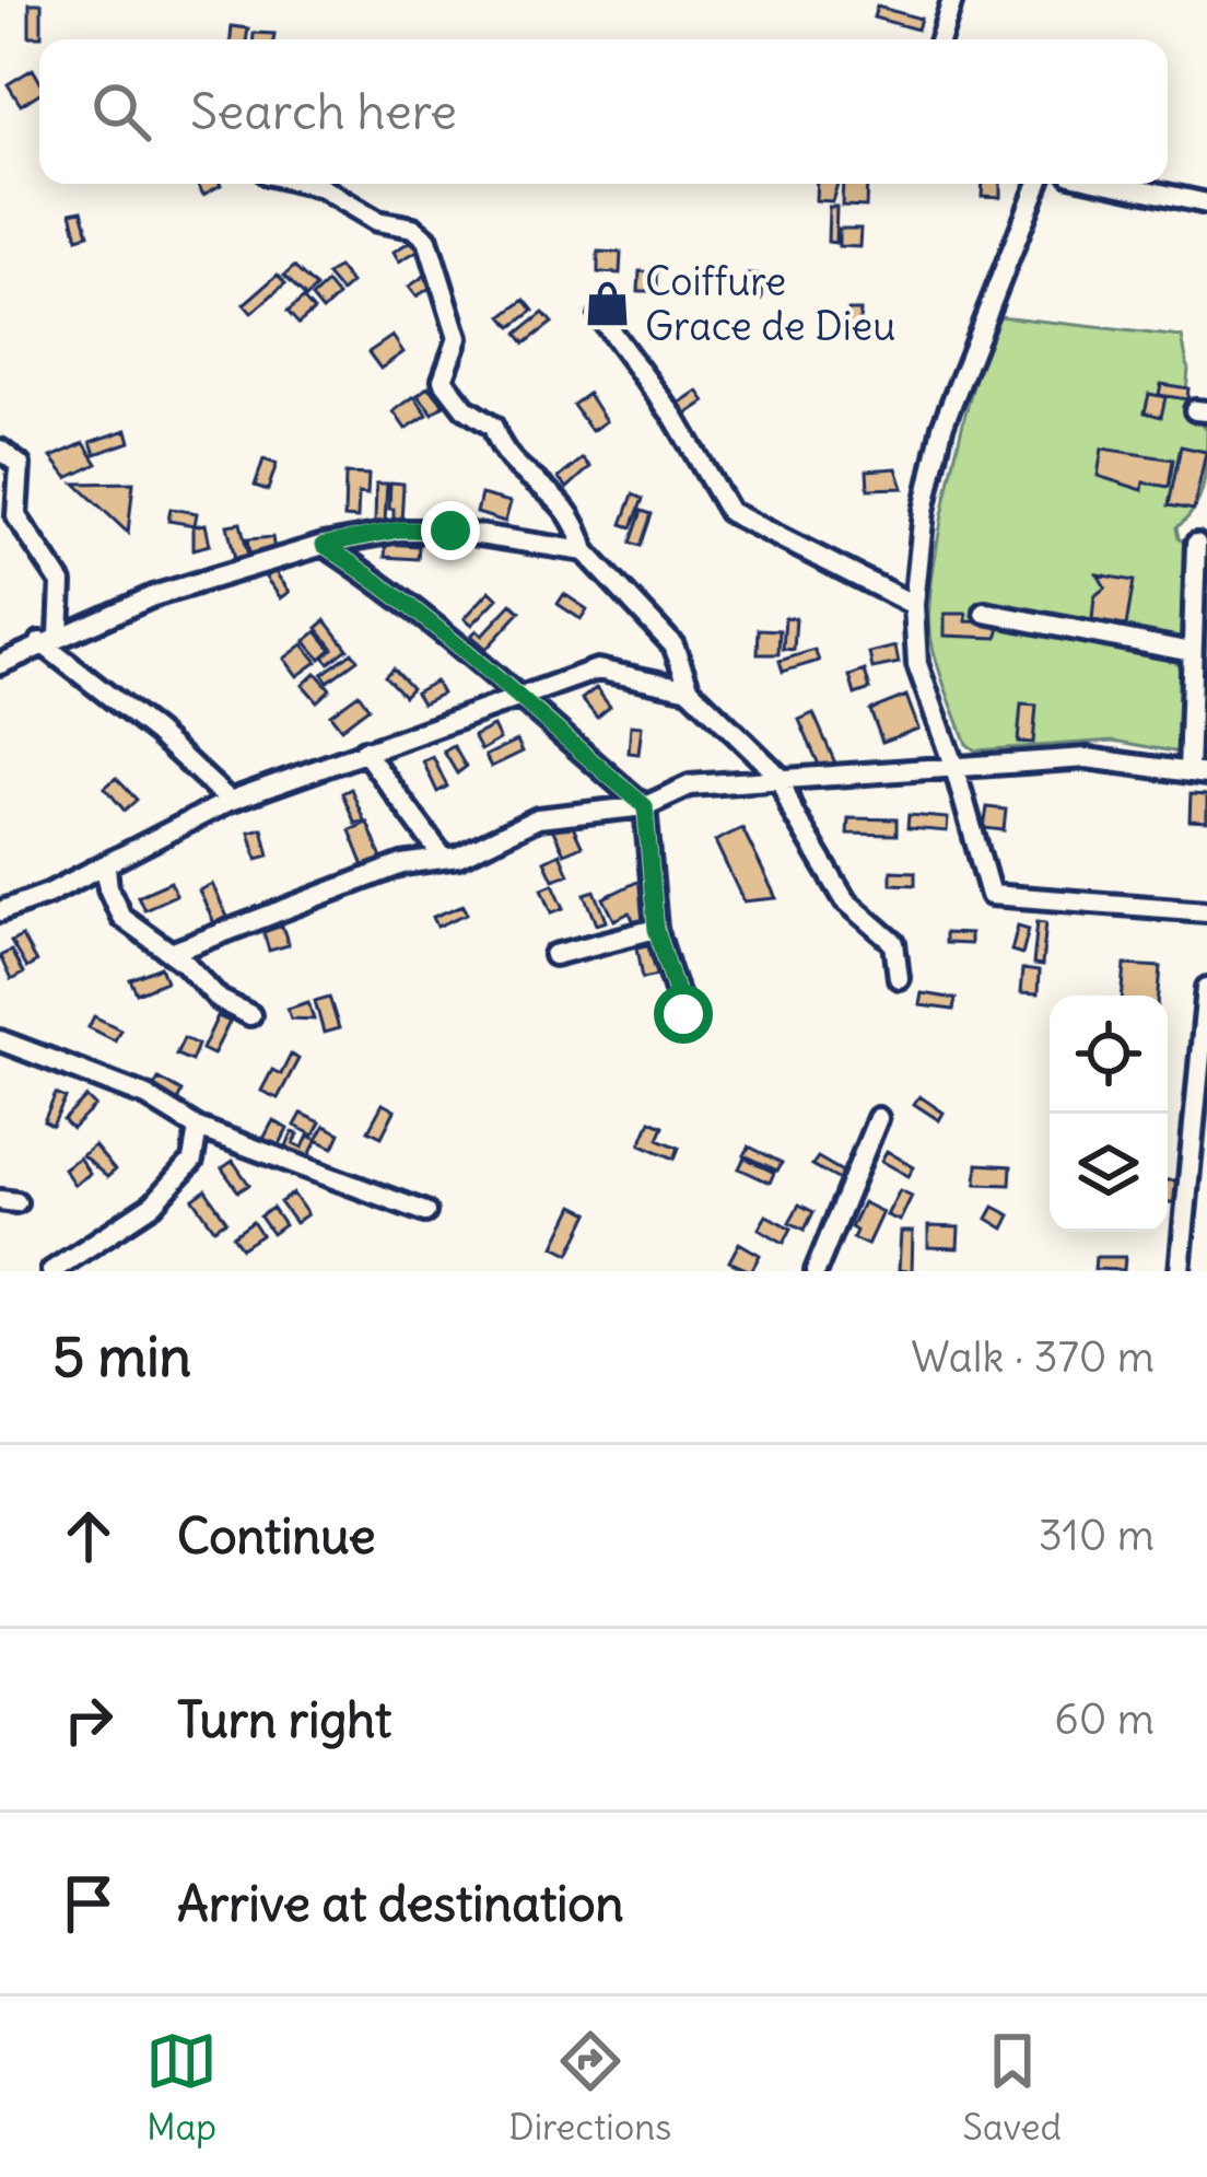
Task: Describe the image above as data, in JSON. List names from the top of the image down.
{
  "places": {
    "shop": ["Coiffure Grace de Dieu"]
  },
  "page": {
    "search": "Search here",
    "heading": ["5 min", "Walk · 370 m"],
    "list": [
      ["Continue", "310 m"],
      ["Turn right", "60 m"],
      "Arrive at destination"
    ],
    "nav": ["Map", "Directions", "Saved"]
  }
}
